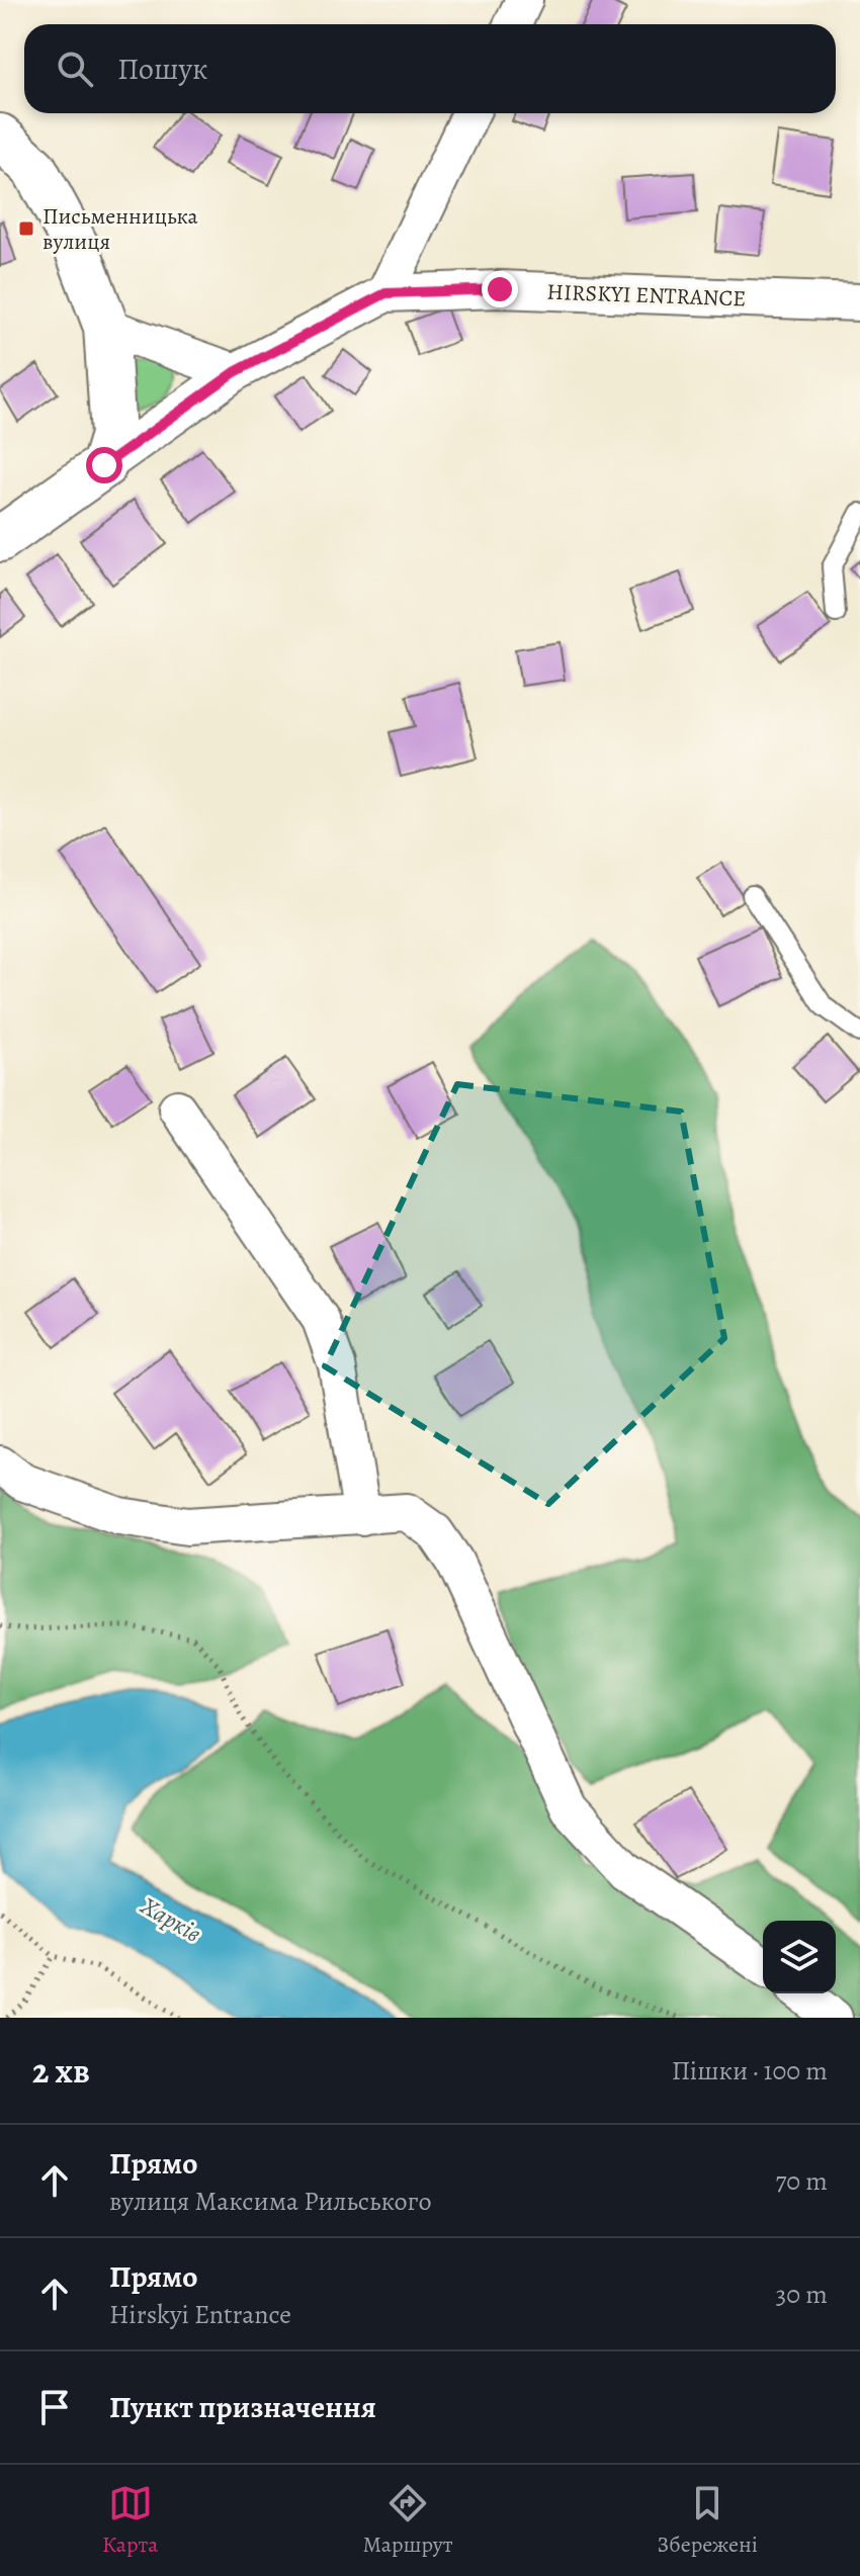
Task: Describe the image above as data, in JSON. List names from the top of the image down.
{
  "streets": {
    "street": ["HIRSKYI ENTRANCE"]
  },
  "water": ["Харків"],
  "places": {
    "transit": ["Письменницька вулиця"]
  },
  "page": {
    "search": "Пошук",
    "heading": ["2 хв", "Пішки · 100 m"],
    "list": [
      ["Прямо", "вулиця Максима Рильського", "70 m"],
      ["Прямо", "Hirskyi Entrance", "30 m"],
      "Пункт призначення"
    ],
    "nav": ["Карта", "Маршрут", "Збережені"]
  }
}
